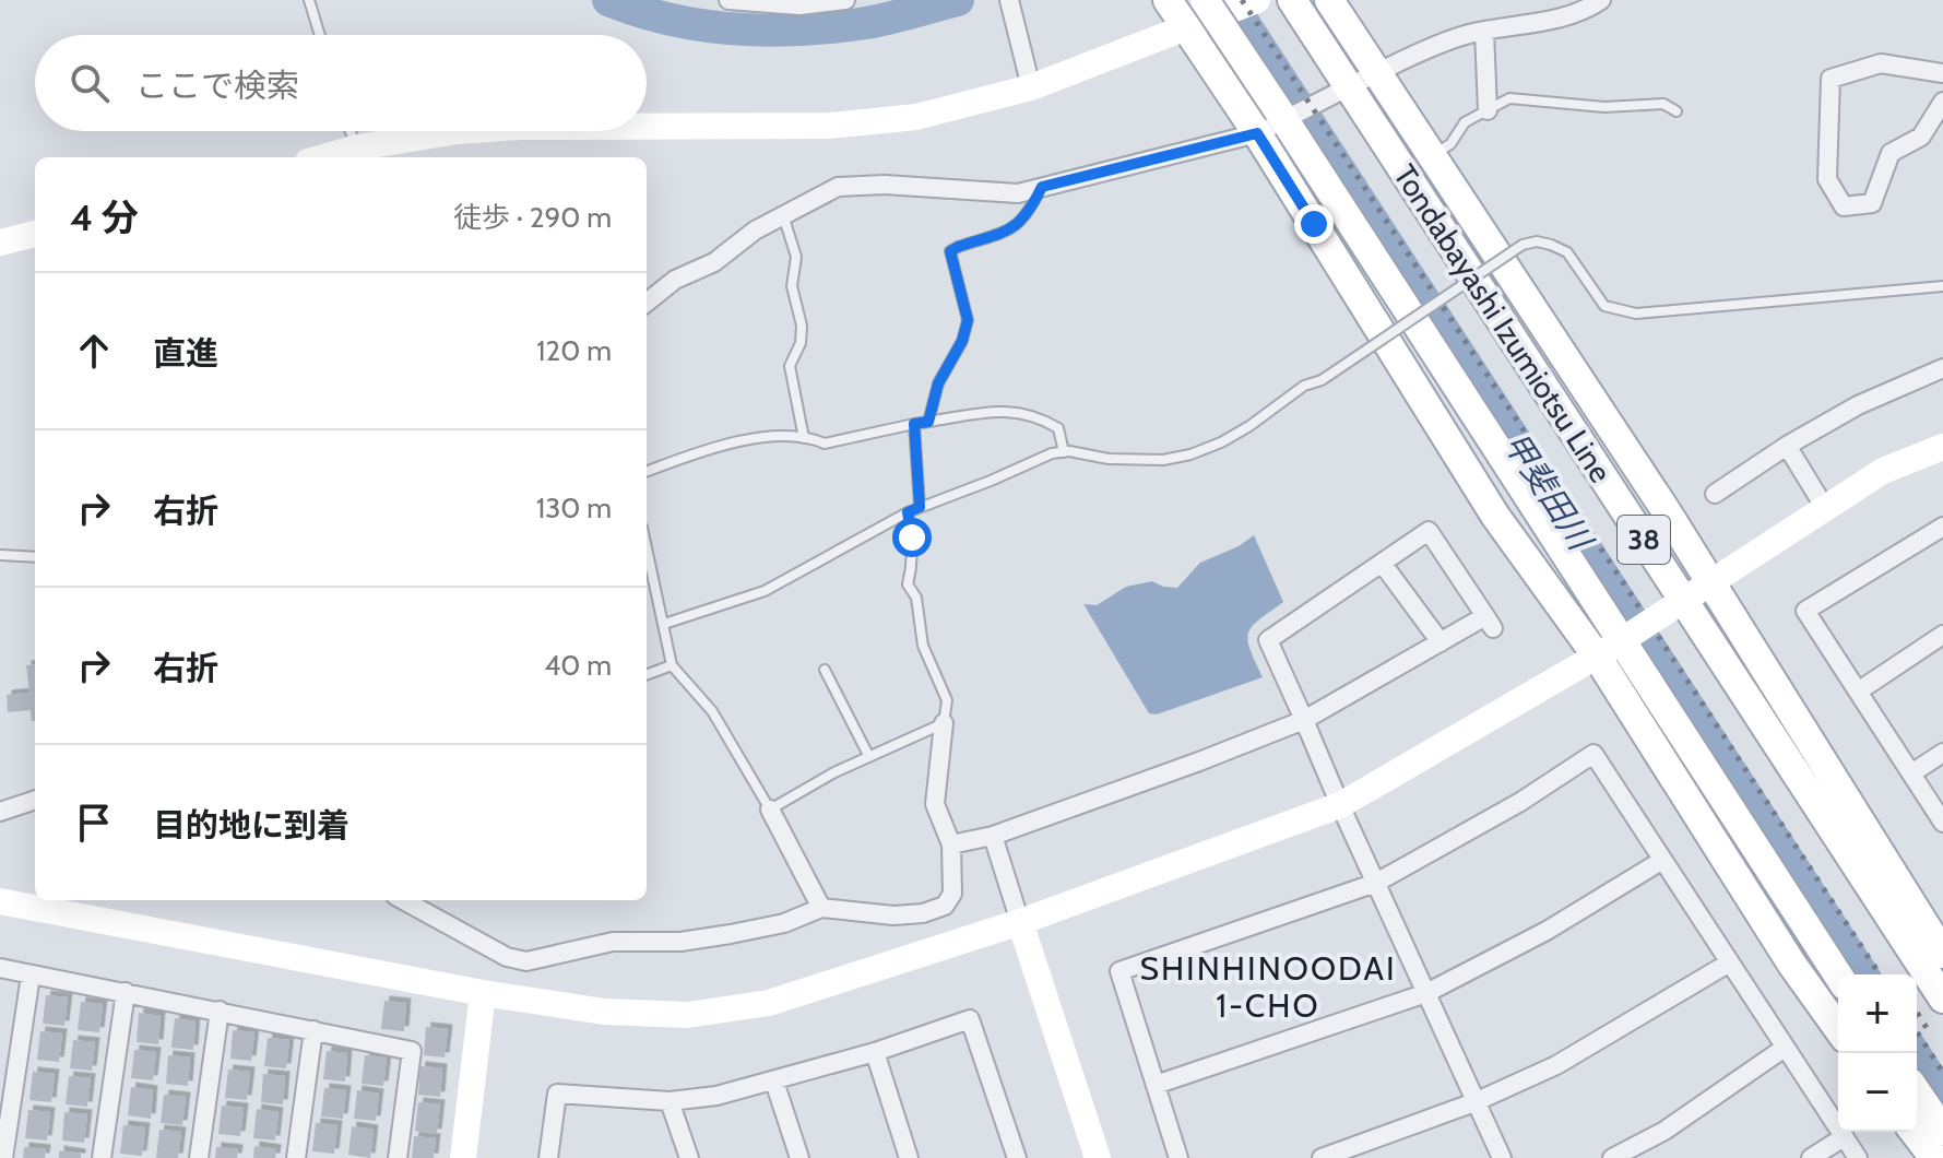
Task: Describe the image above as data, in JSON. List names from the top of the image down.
{
  "streets": {
    "main road": ["Tondabayashi Izumiotsu Line", "38"]
  },
  "districts": ["SHINHINOODAI 1-CHO"],
  "water": ["甲斐田川"],
  "page": {
    "search": "ここで検索",
    "heading": ["4 分", "徒歩 · 290 m"],
    "list": [
      ["直進", "120 m"],
      ["右折", "130 m"],
      ["右折", "40 m"],
      "目的地に到着"
    ],
    "map_buttons": ["+", "−"]
  }
}
